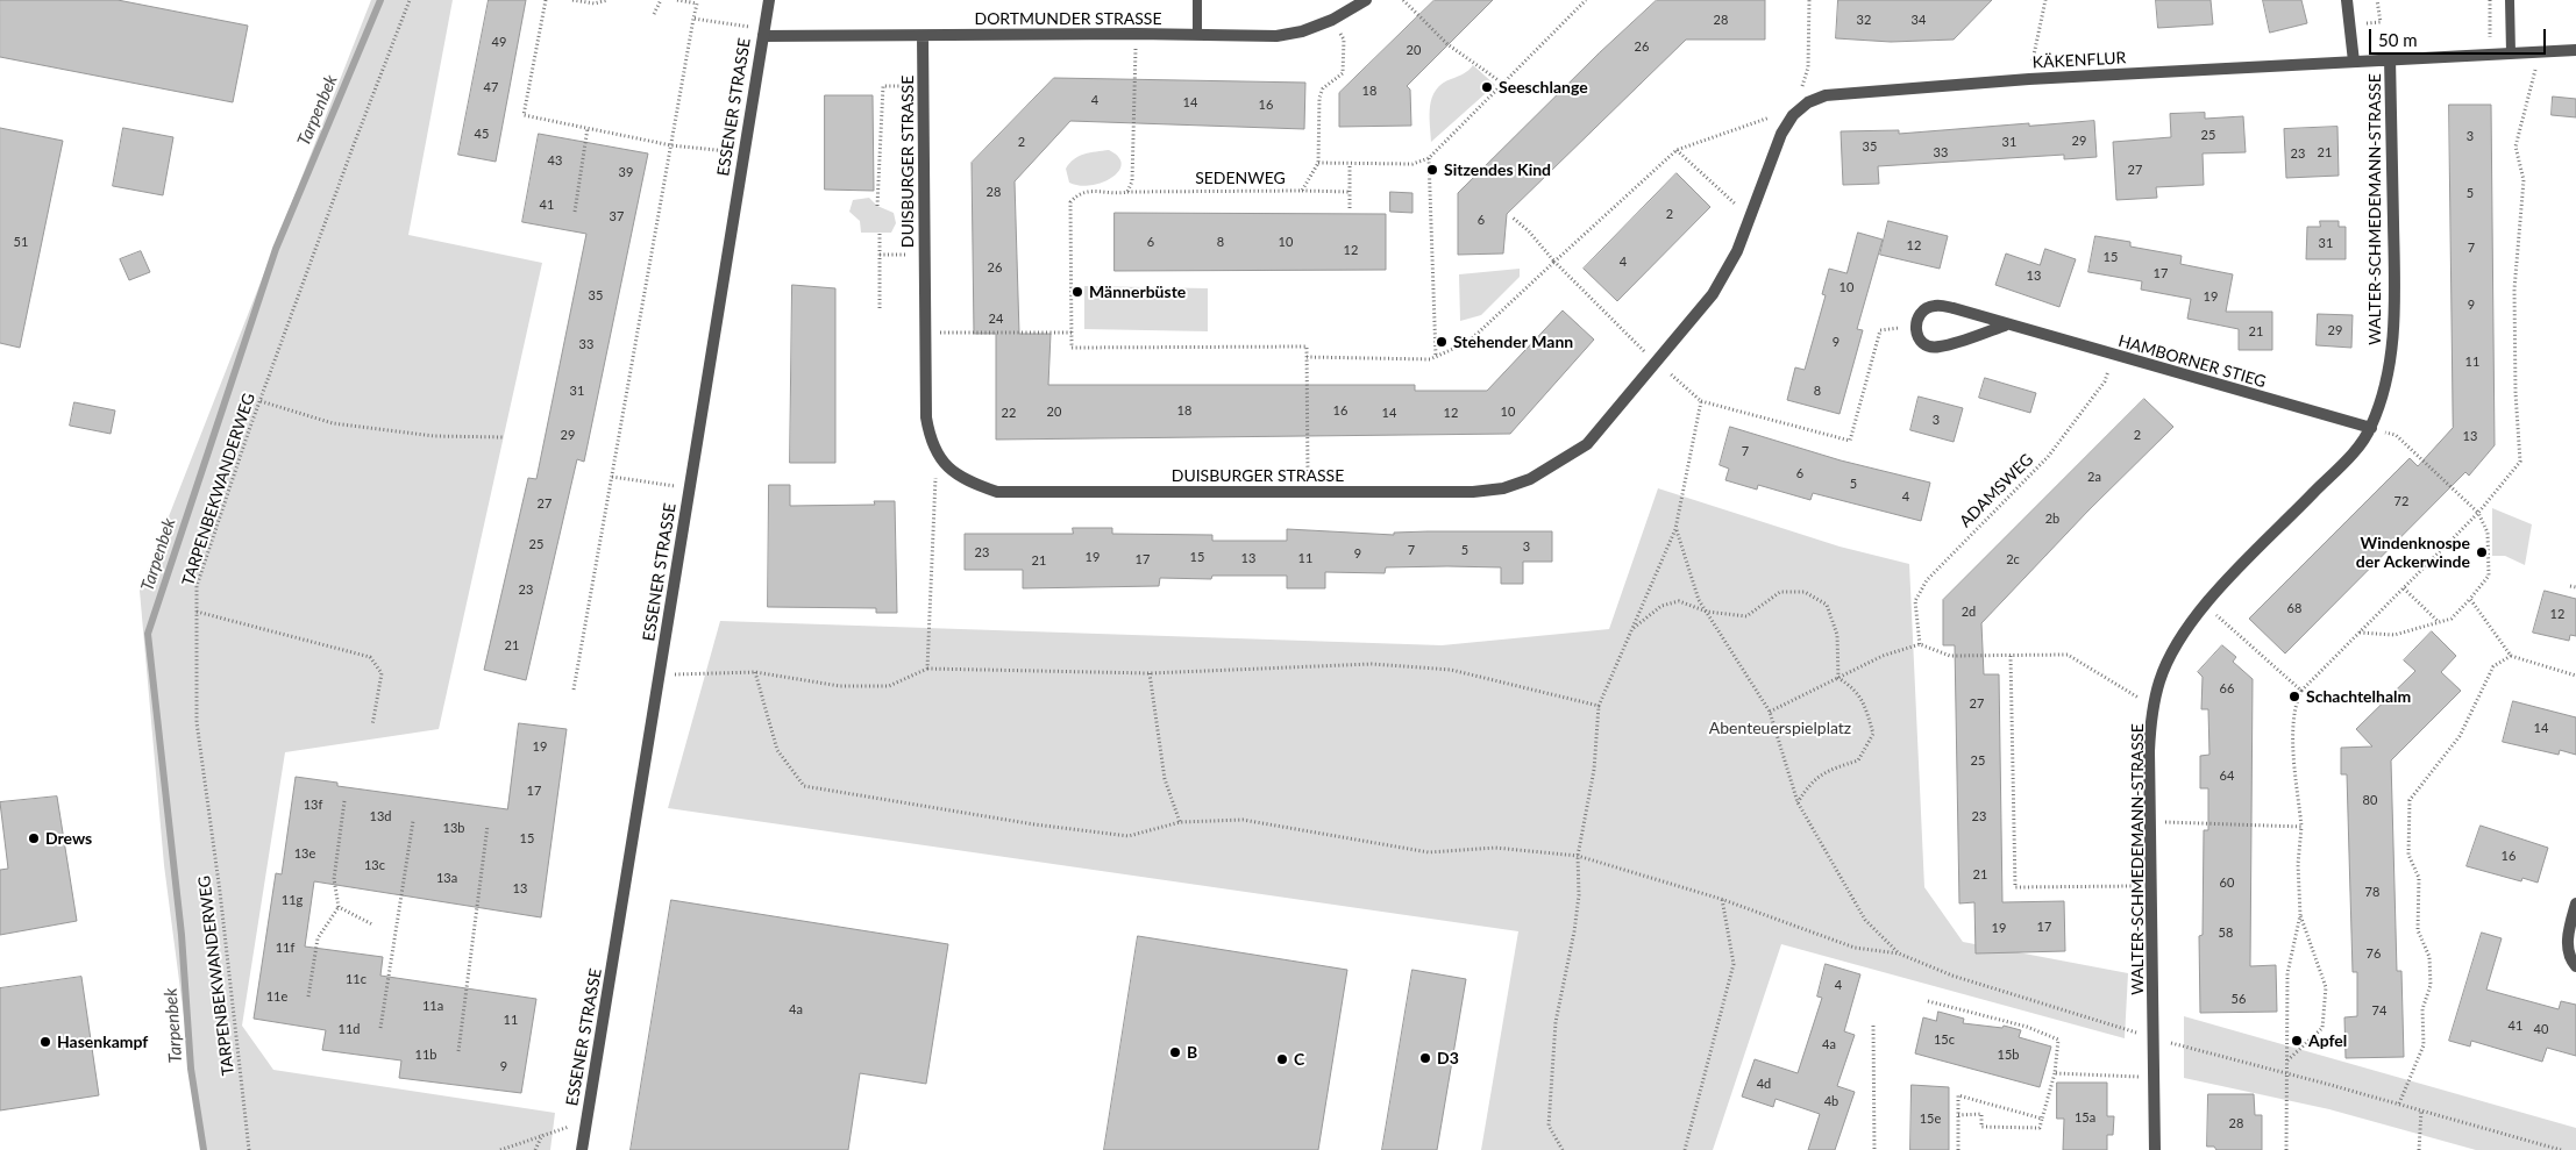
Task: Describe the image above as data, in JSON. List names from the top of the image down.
{
  "streets": {
    "street": [
      "DORTMUNDER STRASSE",
      "KÄKENFLUR",
      "ESSENER STRASSE",
      "DUISBURGER STRASSE",
      "WALTER-SCHMEDEMANN-STRASSE",
      "HAMBORNER STIEG"
    ],
    "path": ["SEDENWEG", "TARPENBEKWANDERWEG", "ADAMSWEG"]
  },
  "crossings": [
    ["DORTMUNDER STRASSE", "ESSENER STRASSE"],
    ["DORTMUNDER STRASSE", "DUISBURGER STRASSE"],
    ["DORTMUNDER STRASSE", "SEDENWEG"],
    ["KÄKENFLUR", "DUISBURGER STRASSE"],
    ["KÄKENFLUR", "WALTER-SCHMEDEMANN-STRASSE"],
    ["WALTER-SCHMEDEMANN-STRASSE", "HAMBORNER STIEG"],
    ["HAMBORNER STIEG", "ADAMSWEG"]
  ],
  "water": ["Tarpenbek"],
  "parks": ["Abenteuerspielplatz"],
  "places": [
    "Seeschlange",
    "Sitzendes Kind",
    "Männerbüste",
    "Stehender Mann",
    "Windenknospe der Ackerwinde",
    "Schachtelhalm",
    "Drews",
    "Apfel",
    "Hasenkampf",
    "B",
    "D3",
    "C"
  ],
  "house_numbers": [
    "28",
    "32",
    "34",
    "49",
    "26",
    "20",
    "47",
    "18",
    "4",
    "14",
    "16",
    "45",
    "25",
    "3",
    "29",
    "2",
    "31",
    "35",
    "33",
    "21",
    "23",
    "43",
    "27",
    "39",
    "28",
    "5",
    "41",
    "2",
    "37",
    "6",
    "51",
    "6",
    "8",
    "10",
    "31",
    "12",
    "7",
    "12",
    "15",
    "4",
    "26",
    "17",
    "13",
    "10",
    "35",
    "19",
    "9",
    "24",
    "29",
    "21",
    "9",
    "33",
    "11",
    "31",
    "8",
    "18",
    "16",
    "20",
    "10",
    "22",
    "14",
    "12",
    "3",
    "29",
    "2",
    "13",
    "7",
    "6",
    "2a",
    "5",
    "4",
    "72",
    "27",
    "2b",
    "25",
    "3",
    "7",
    "5",
    "23",
    "9",
    "19",
    "15",
    "13",
    "11",
    "17",
    "2c",
    "21",
    "23",
    "68",
    "2d",
    "12",
    "21",
    "66",
    "27",
    "14",
    "19",
    "25",
    "64",
    "17",
    "80",
    "13f",
    "13d",
    "23",
    "13b",
    "15",
    "13e",
    "16",
    "13c",
    "21",
    "13a",
    "60",
    "13",
    "78",
    "11g",
    "17",
    "19",
    "58",
    "11f",
    "76",
    "11c",
    "4",
    "11e",
    "56",
    "11a",
    "4a",
    "74",
    "11",
    "41",
    "11d",
    "40",
    "15c",
    "4a",
    "11b",
    "15b",
    "9",
    "4d",
    "4b",
    "15a",
    "15e",
    "28"
  ],
  "scale_bar": "50 m"
}
